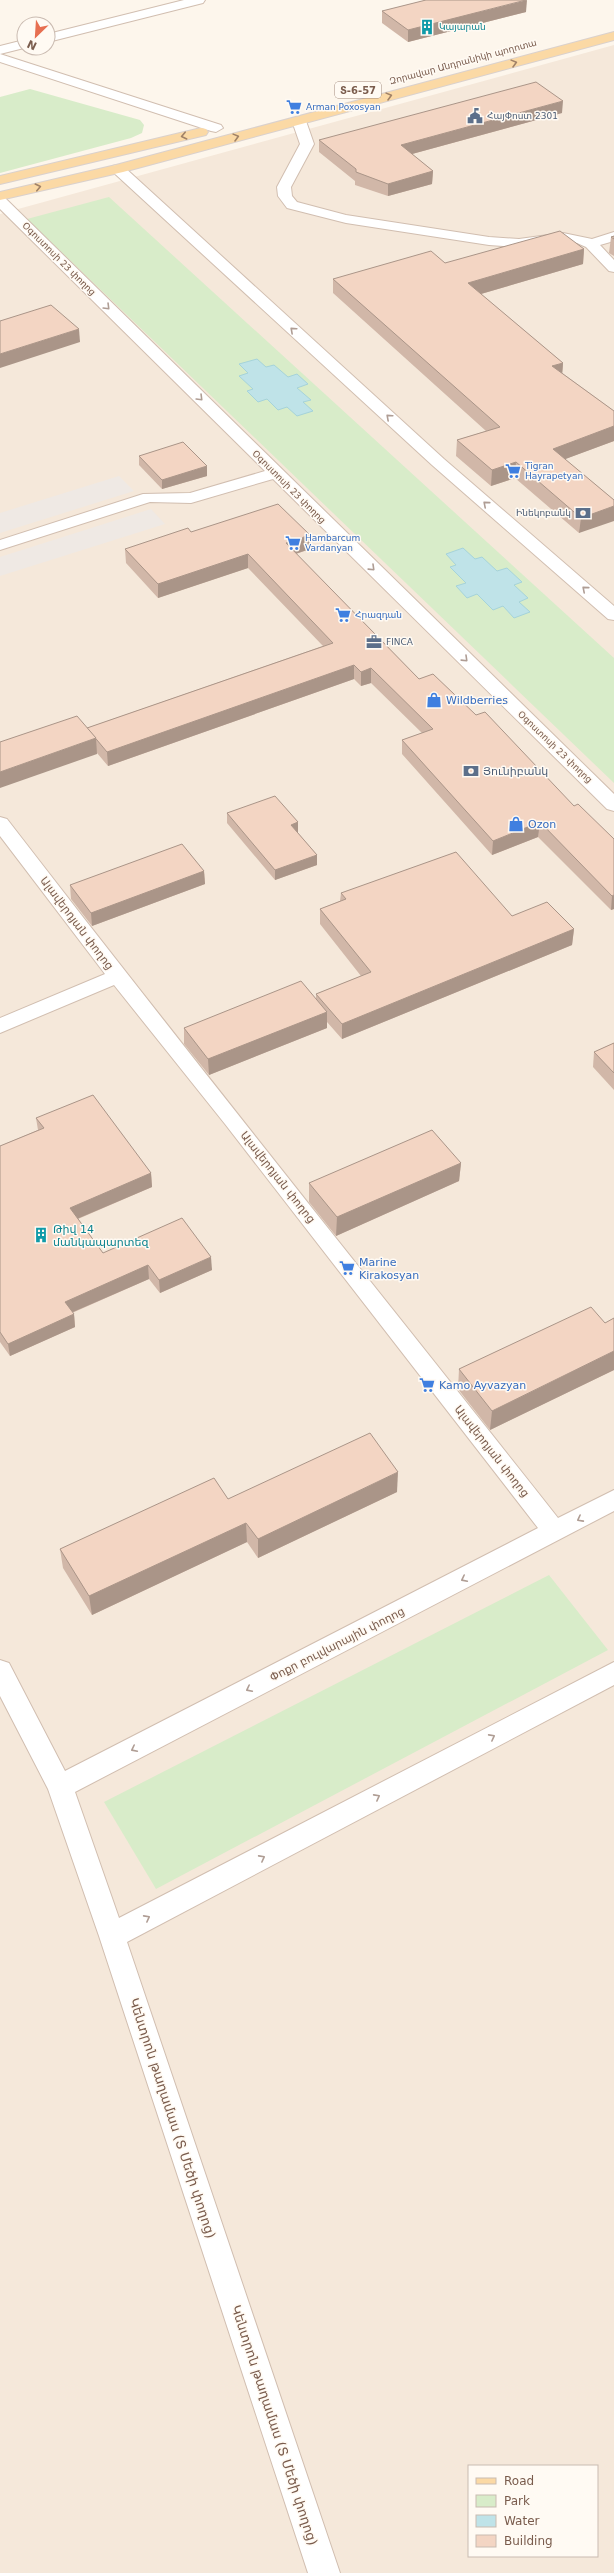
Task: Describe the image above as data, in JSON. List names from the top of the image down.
{
  "streets": {
    "main road": ["Զորավար Անդրանիկի պողոտա", "Տ-6-57"],
    "street": [
      "Օգոստոսի 23 փողոց",
      "Ալավերդյան փողոց",
      "Փոքր բուլվարային փողոց",
      "Կենտրոն թաղամաս (Տ Մեծի փողոց)"
    ]
  },
  "crossings": [
    ["Ալավերդյան փողոց", "Փոքր բուլվարային փողոց"],
    ["Փոքր բուլվարային փողոց", "Կենտրոն թաղամաս (Տ Մեծի փողոց)"]
  ],
  "places": {
    "building": ["Կայարան", "Թիվ 14 մանկապարտեզ"],
    "supermarket": [
      "Arman Poxosyan",
      "Tigran Hayrapetyan",
      "Hambarcum Vardanyan",
      "Հրազդան",
      "Marine Kirakosyan",
      "Kamo Ayvazyan"
    ],
    "public building": ["ՀայՓոստ 2301"],
    "bank": ["Ինեկոբանկ", "Յունիբանկ"],
    "office": ["FINCA"],
    "shop": ["Wildberries", "Ozon"]
  },
  "legend": [
    "Road",
    "Park",
    "Water",
    "Building"
  ],
  "north": "bottom left"
}
